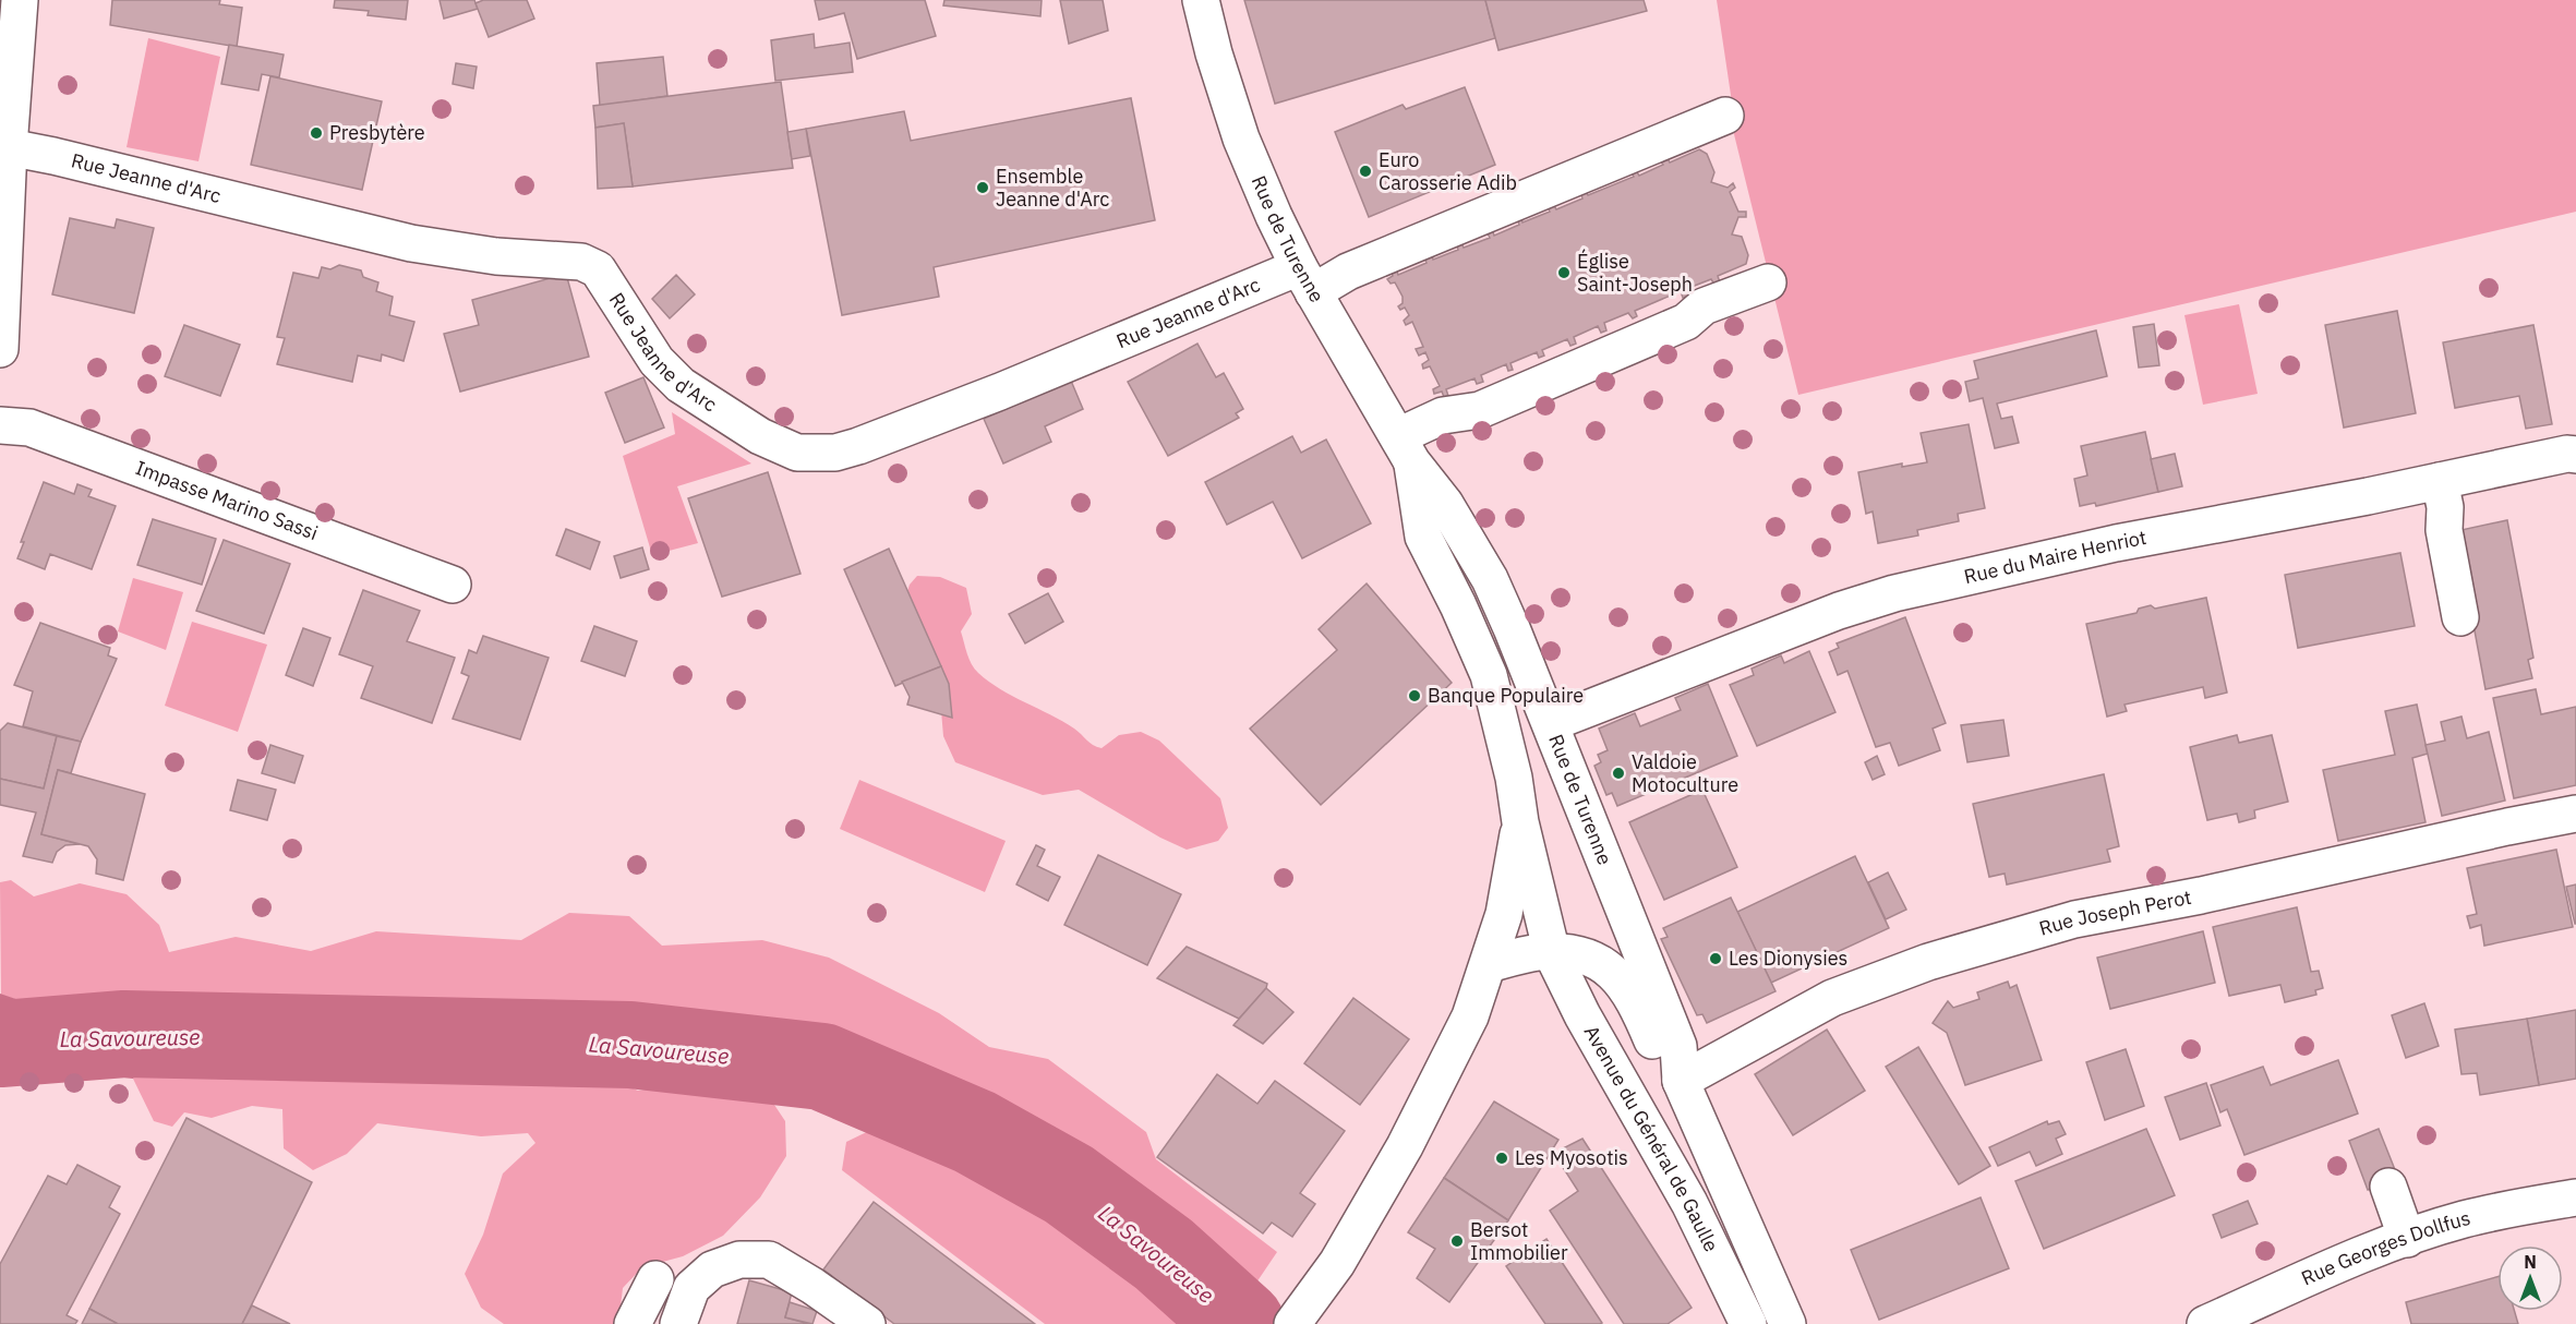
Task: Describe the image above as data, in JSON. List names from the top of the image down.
{
  "streets": {
    "street": [
      "Rue Jeanne d'Arc",
      "Rue de Turenne",
      "Impasse Marino Sassi",
      "Rue du Maire Henriot",
      "Rue Joseph Perot",
      "Avenue du Général de Gaulle",
      "Rue Georges Dollfus"
    ]
  },
  "crossings": [
    ["Rue Jeanne d'Arc", "Rue de Turenne"],
    ["Rue de Turenne", "Rue du Maire Henriot"],
    ["Rue de Turenne", "Rue Joseph Perot"],
    ["Rue de Turenne", "Avenue du Général de Gaulle"],
    ["Rue Joseph Perot", "Avenue du Général de Gaulle"]
  ],
  "water": ["La Savoureuse"],
  "places": [
    "Presbytère",
    "Euro Carosserie Adib",
    "Ensemble Jeanne d'Arc",
    "Église Saint-Joseph",
    "Banque Populaire",
    "Valdoie Motoculture",
    "Les Dionysies",
    "Les Myosotis",
    "Bersot Immobilier"
  ],
  "north": "top"
}
